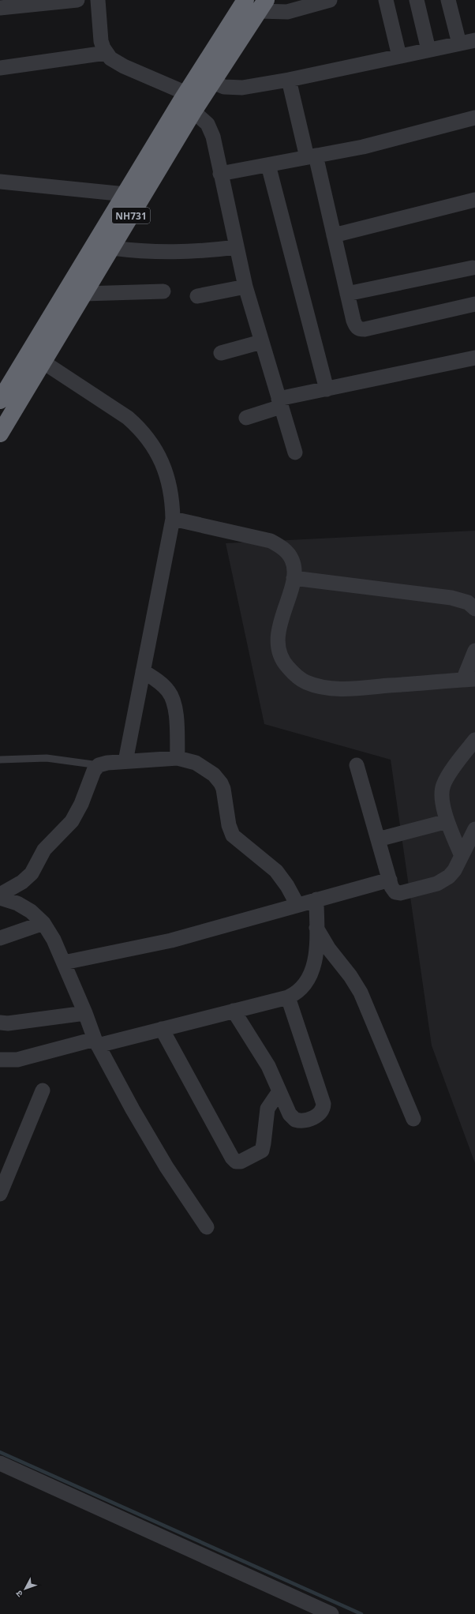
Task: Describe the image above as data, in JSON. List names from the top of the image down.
{
  "streets": {
    "highway": ["NH731"]
  },
  "north": "bottom left"
}
